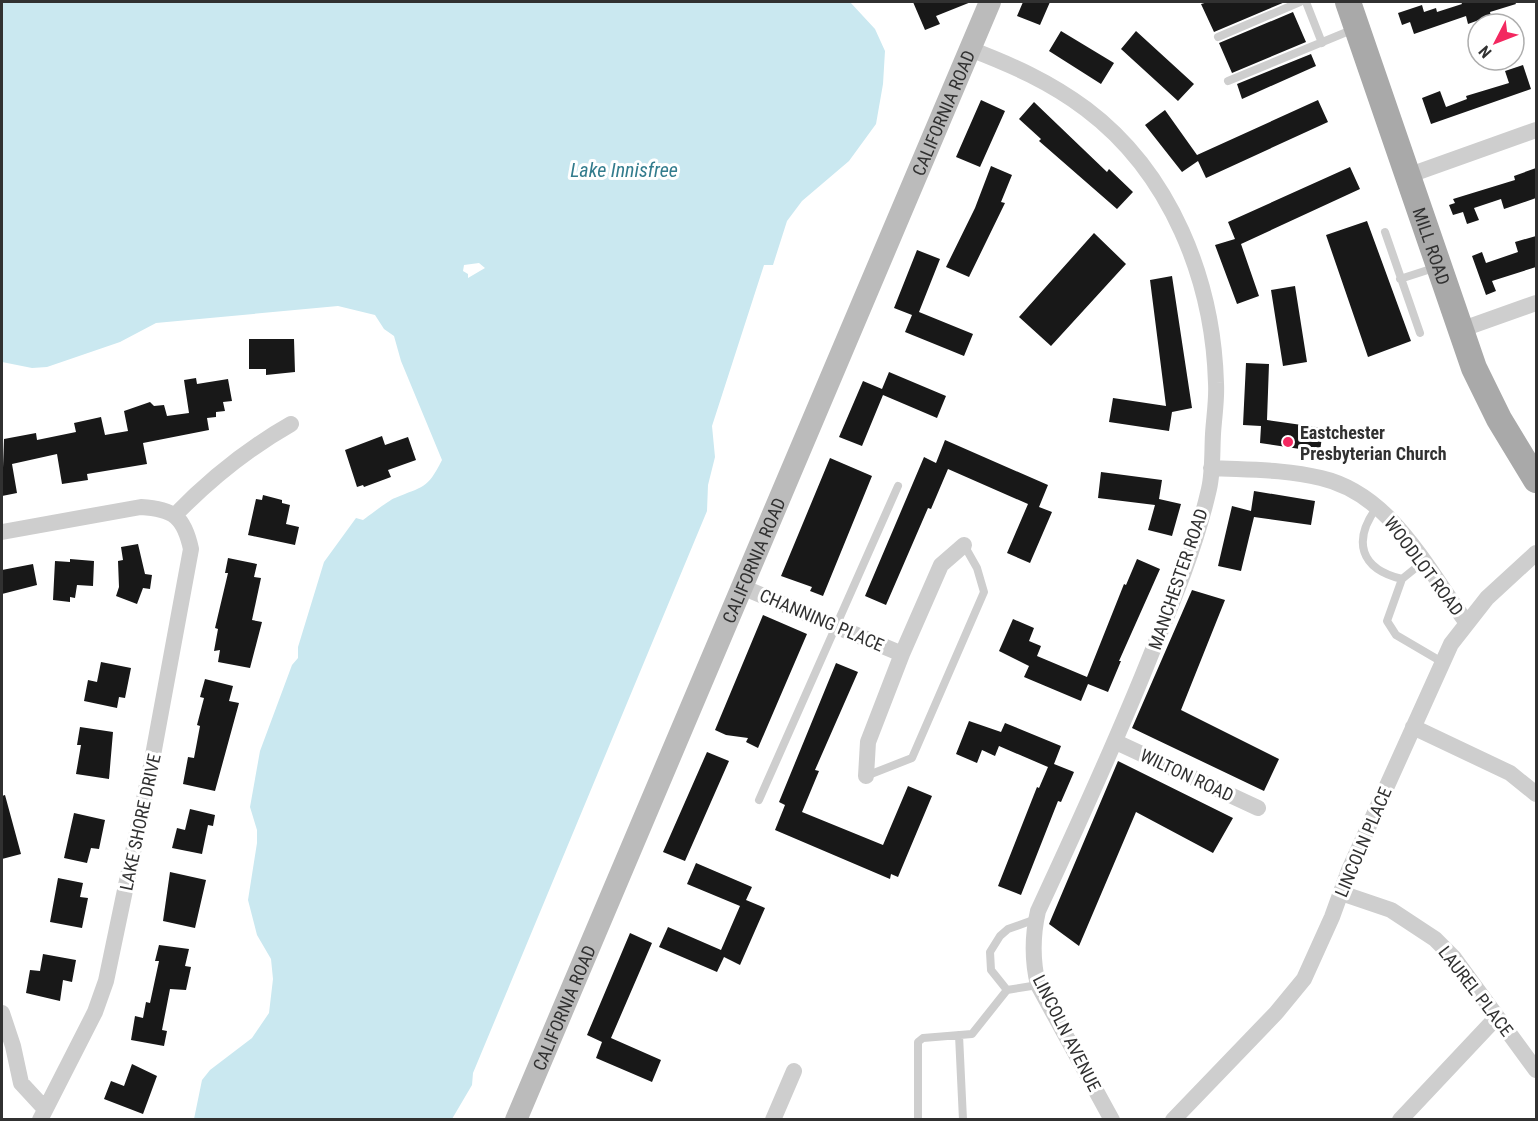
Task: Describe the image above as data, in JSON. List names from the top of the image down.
{
  "streets": {
    "main road": ["CALIFORNIA ROAD", "MILL ROAD"],
    "street": [
      "WOODLOT ROAD",
      "MANCHESTER ROAD",
      "CHANNING PLACE",
      "WILTON ROAD",
      "LAKE SHORE DRIVE",
      "LINCOLN PLACE",
      "LAUREL PLACE",
      "LINCOLN AVENUE"
    ]
  },
  "crossings": [
    ["CALIFORNIA ROAD", "MANCHESTER ROAD"],
    ["CALIFORNIA ROAD", "CHANNING PLACE"],
    ["WOODLOT ROAD", "MANCHESTER ROAD"],
    ["WOODLOT ROAD", "LINCOLN PLACE"],
    ["MANCHESTER ROAD", "WILTON ROAD"],
    ["MANCHESTER ROAD", "LINCOLN AVENUE"],
    ["LINCOLN PLACE", "LAUREL PLACE"]
  ],
  "water": ["Lake Innisfree"],
  "places": ["Eastchester Presbyterian Church"],
  "north": "bottom left"
}
